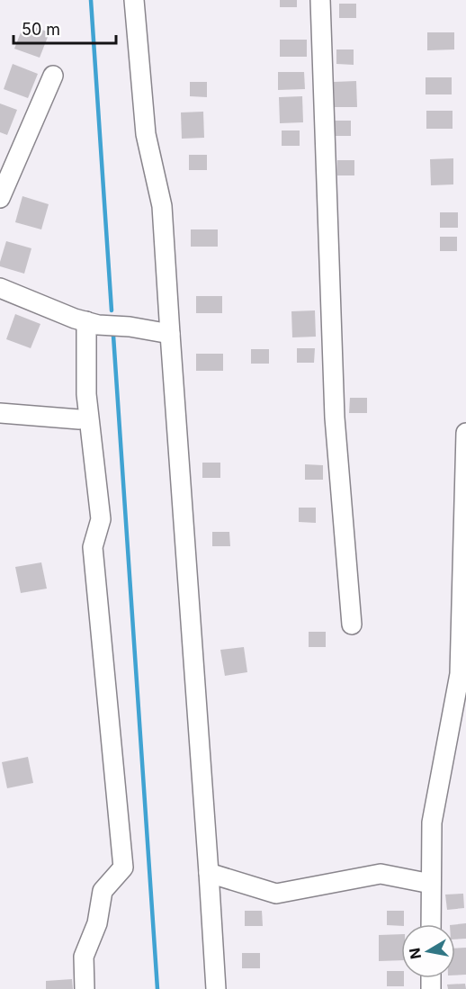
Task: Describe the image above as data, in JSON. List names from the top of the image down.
{
  "scale_bar": "50 m",
  "north": "left"
}
